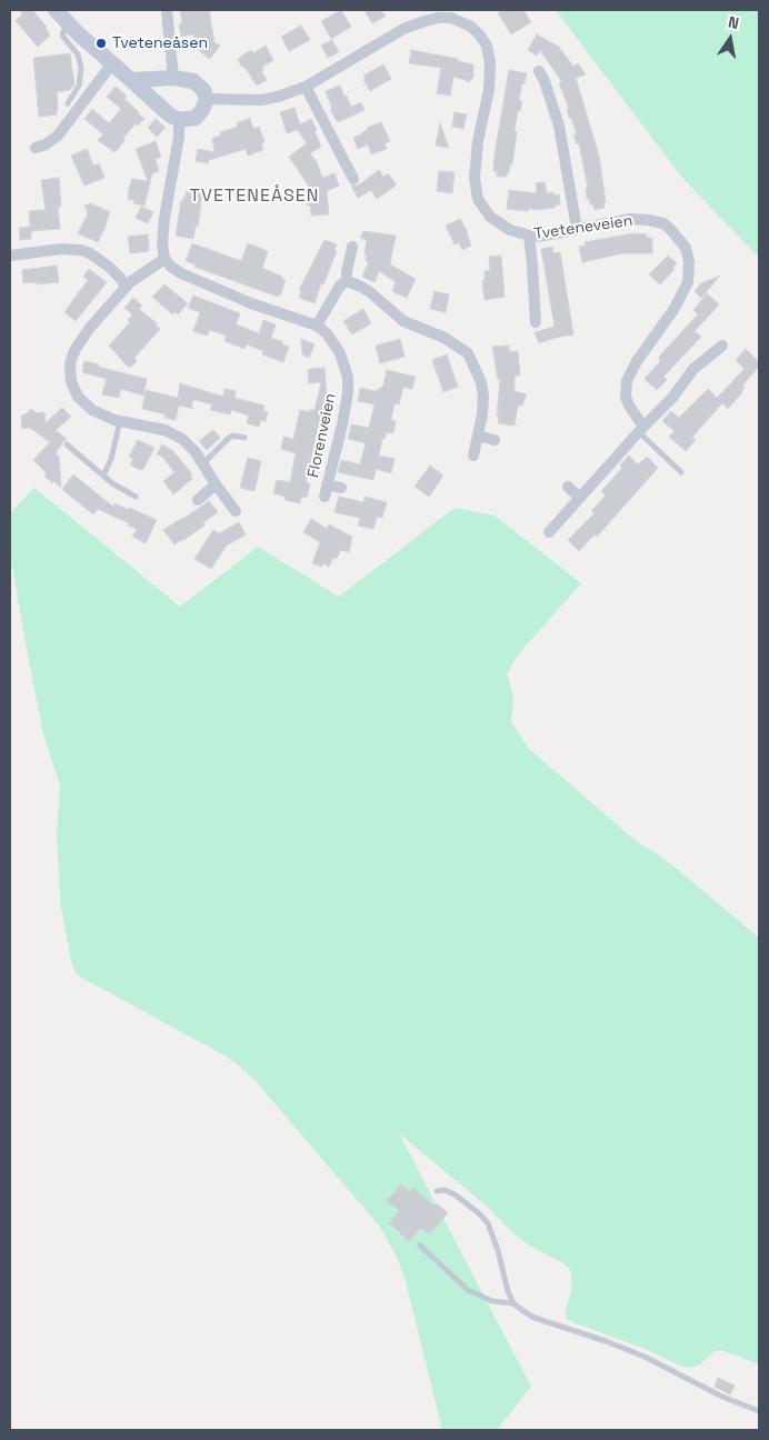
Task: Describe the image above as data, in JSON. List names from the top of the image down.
{
  "streets": {
    "street": ["Tveteneveien", "Florenveien"]
  },
  "districts": ["TVETENEÅSEN"],
  "places": ["Tveteneåsen"],
  "north": "top"
}
